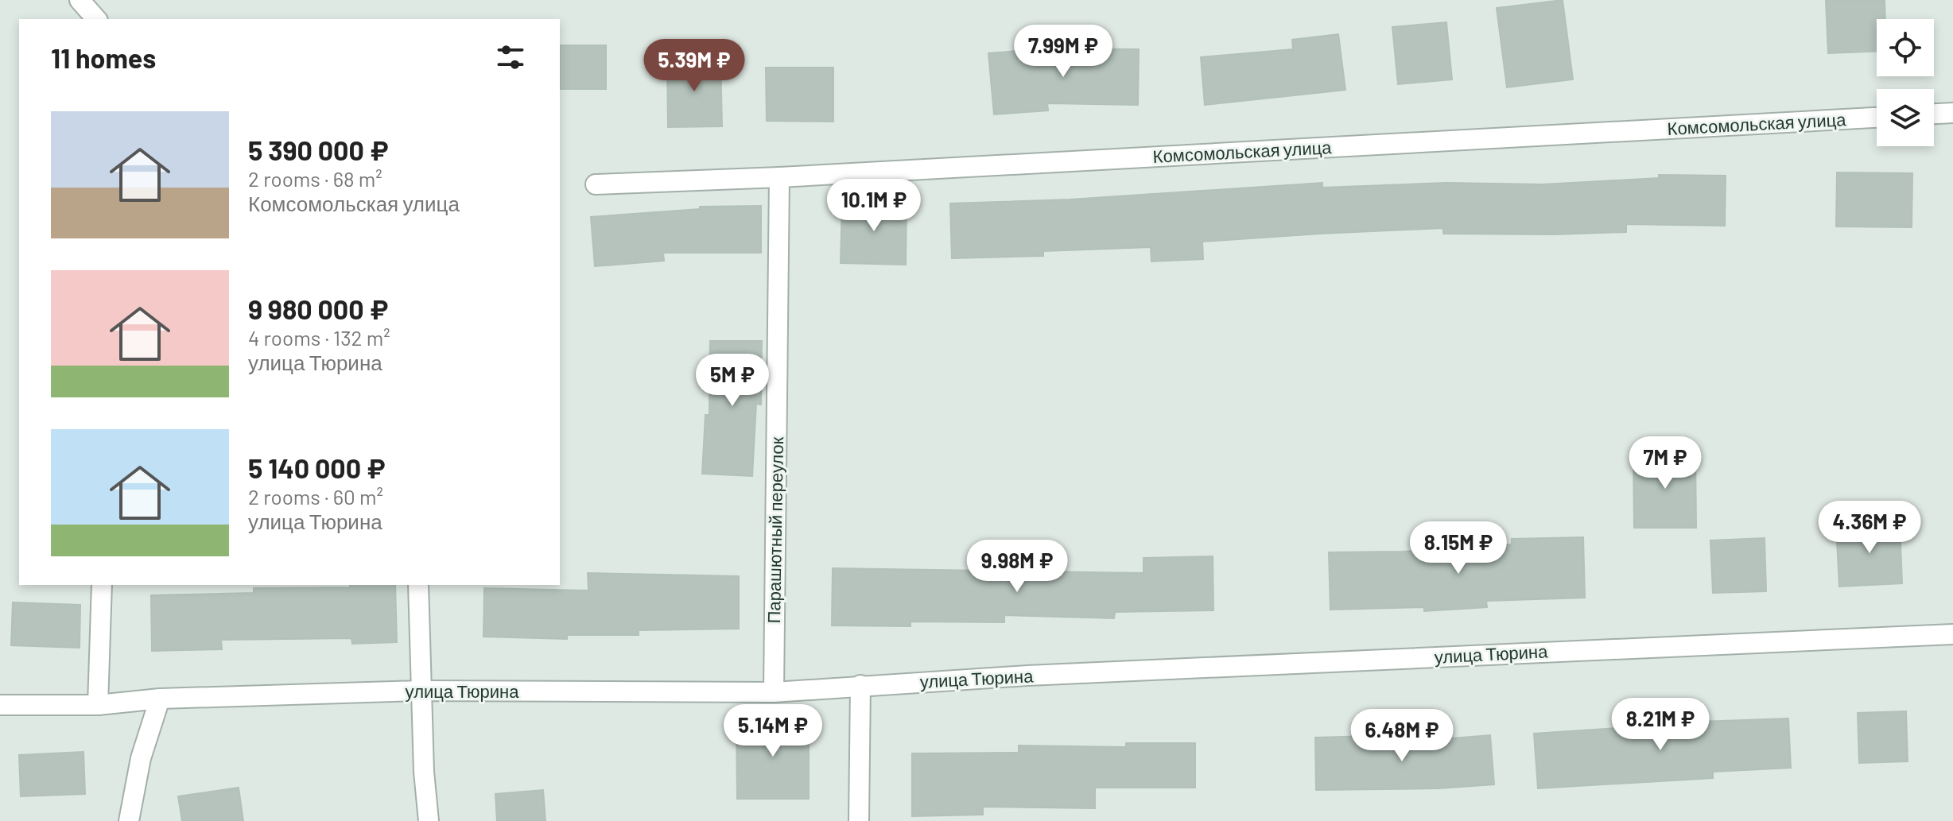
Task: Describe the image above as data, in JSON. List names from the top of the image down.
{
  "streets": {
    "street": ["Комсомольская улица", "Парашютный переулок", "улица Тюрина"]
  },
  "crossings": [
    ["Комсомольская улица", "Парашютный переулок"],
    ["Парашютный переулок", "улица Тюрина"]
  ],
  "page": {
    "heading": "11 homes",
    "price": [
      "7.99M ₽",
      "5.39M ₽",
      "10.1M ₽",
      "5M ₽",
      "7M ₽",
      "4.36M ₽",
      "8.15M ₽",
      "9.98M ₽",
      "8.21M ₽",
      "5.14M ₽",
      "6.48M ₽"
    ],
    "list": [
      {
        "name": "5 390 000 ₽",
        "note": "2 rooms · 68 m² · Комсомольская улица"
      },
      {
        "name": "9 980 000 ₽",
        "note": "4 rooms · 132 m² · улица Тюрина"
      },
      {
        "name": "5 140 000 ₽",
        "note": "2 rooms · 60 m² · улица Тюрина"
      }
    ]
  }
}
